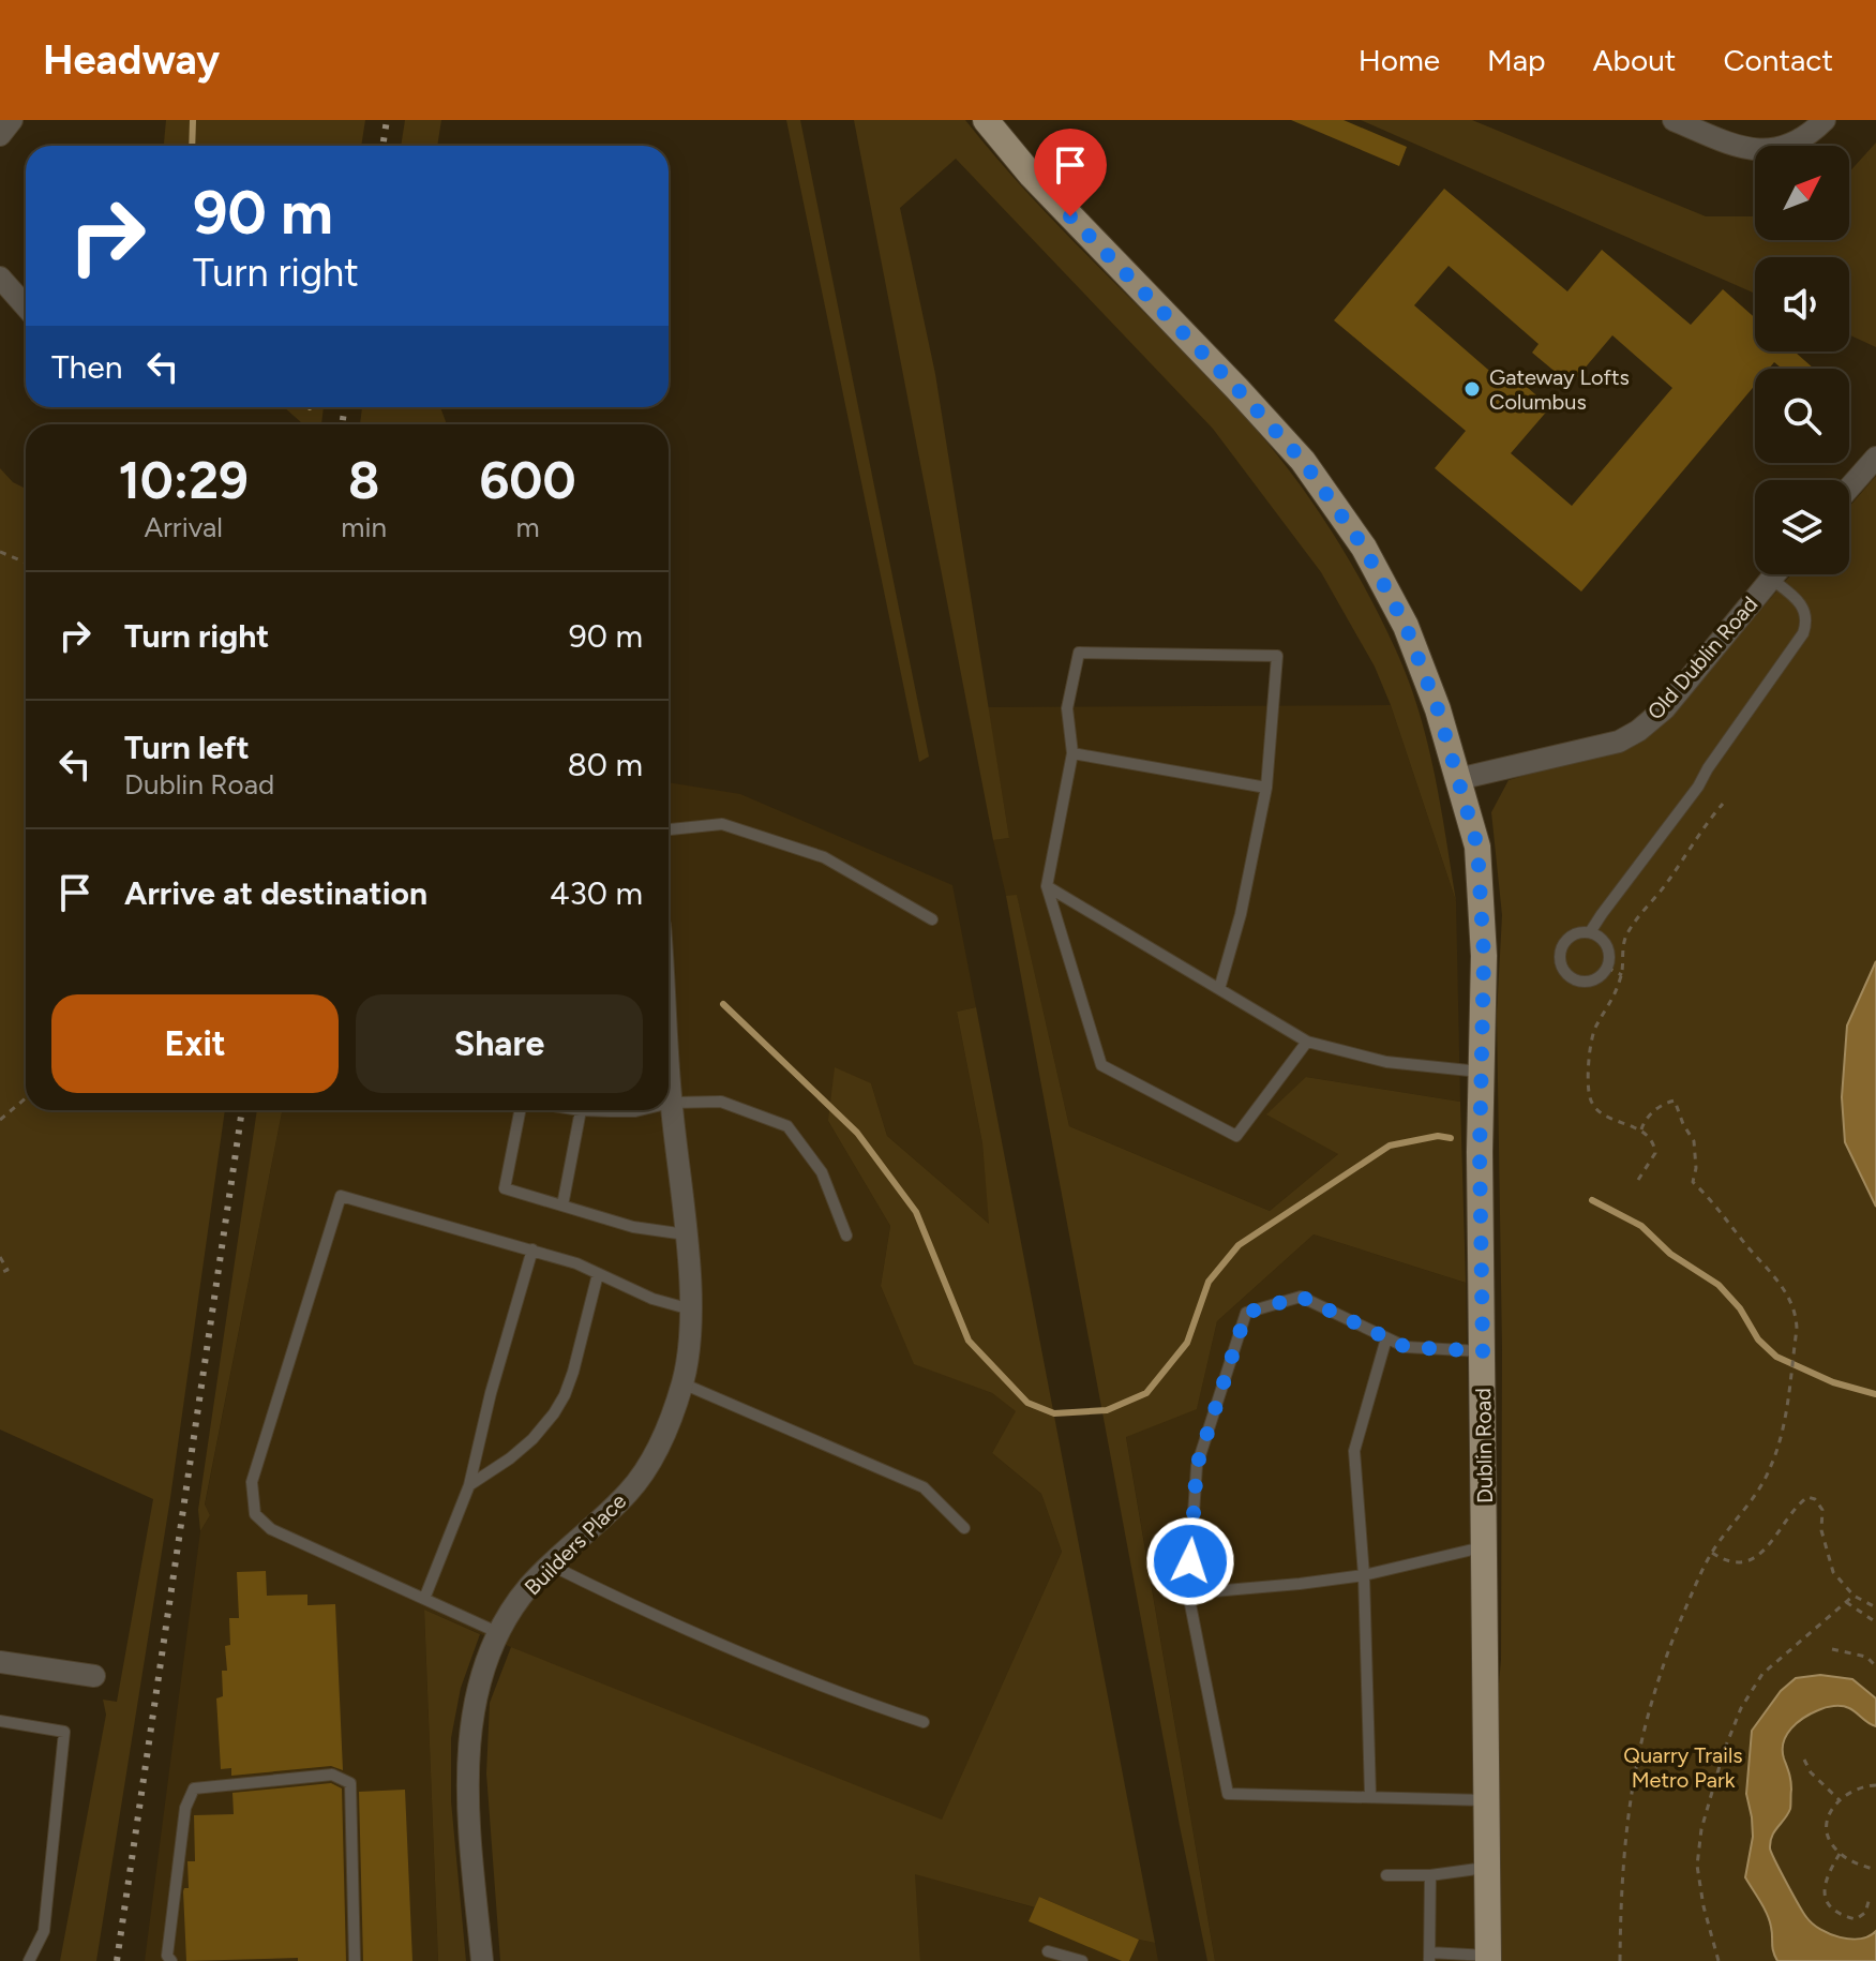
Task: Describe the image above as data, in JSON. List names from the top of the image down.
{
  "streets": {
    "main road": ["Dublin Road"],
    "street": ["Old Dublin Road", "Builders Place"]
  },
  "crossings": [
    ["Old Dublin Road", "Dublin Road"]
  ],
  "parks": ["Quarry Trails Metro Park"],
  "places": ["Gateway Lofts Columbus"],
  "north": "top right",
  "page": {
    "header": "Headway",
    "nav": [
      "Home",
      "Map",
      "About",
      "Contact"
    ],
    "turn": ["90 m", "Turn right"],
    "then": "Then",
    "eta": [
      "10:29",
      "Arrival",
      "8",
      "min",
      "600",
      "m"
    ],
    "list": [
      {
        "name": "Turn right",
        "value": "90 m"
      },
      {
        "name": "Turn left",
        "note": "Dublin Road",
        "value": "80 m"
      },
      {
        "name": "Arrive at destination",
        "value": "430 m"
      }
    ],
    "buttons": ["Exit", "Share"]
  }
}
